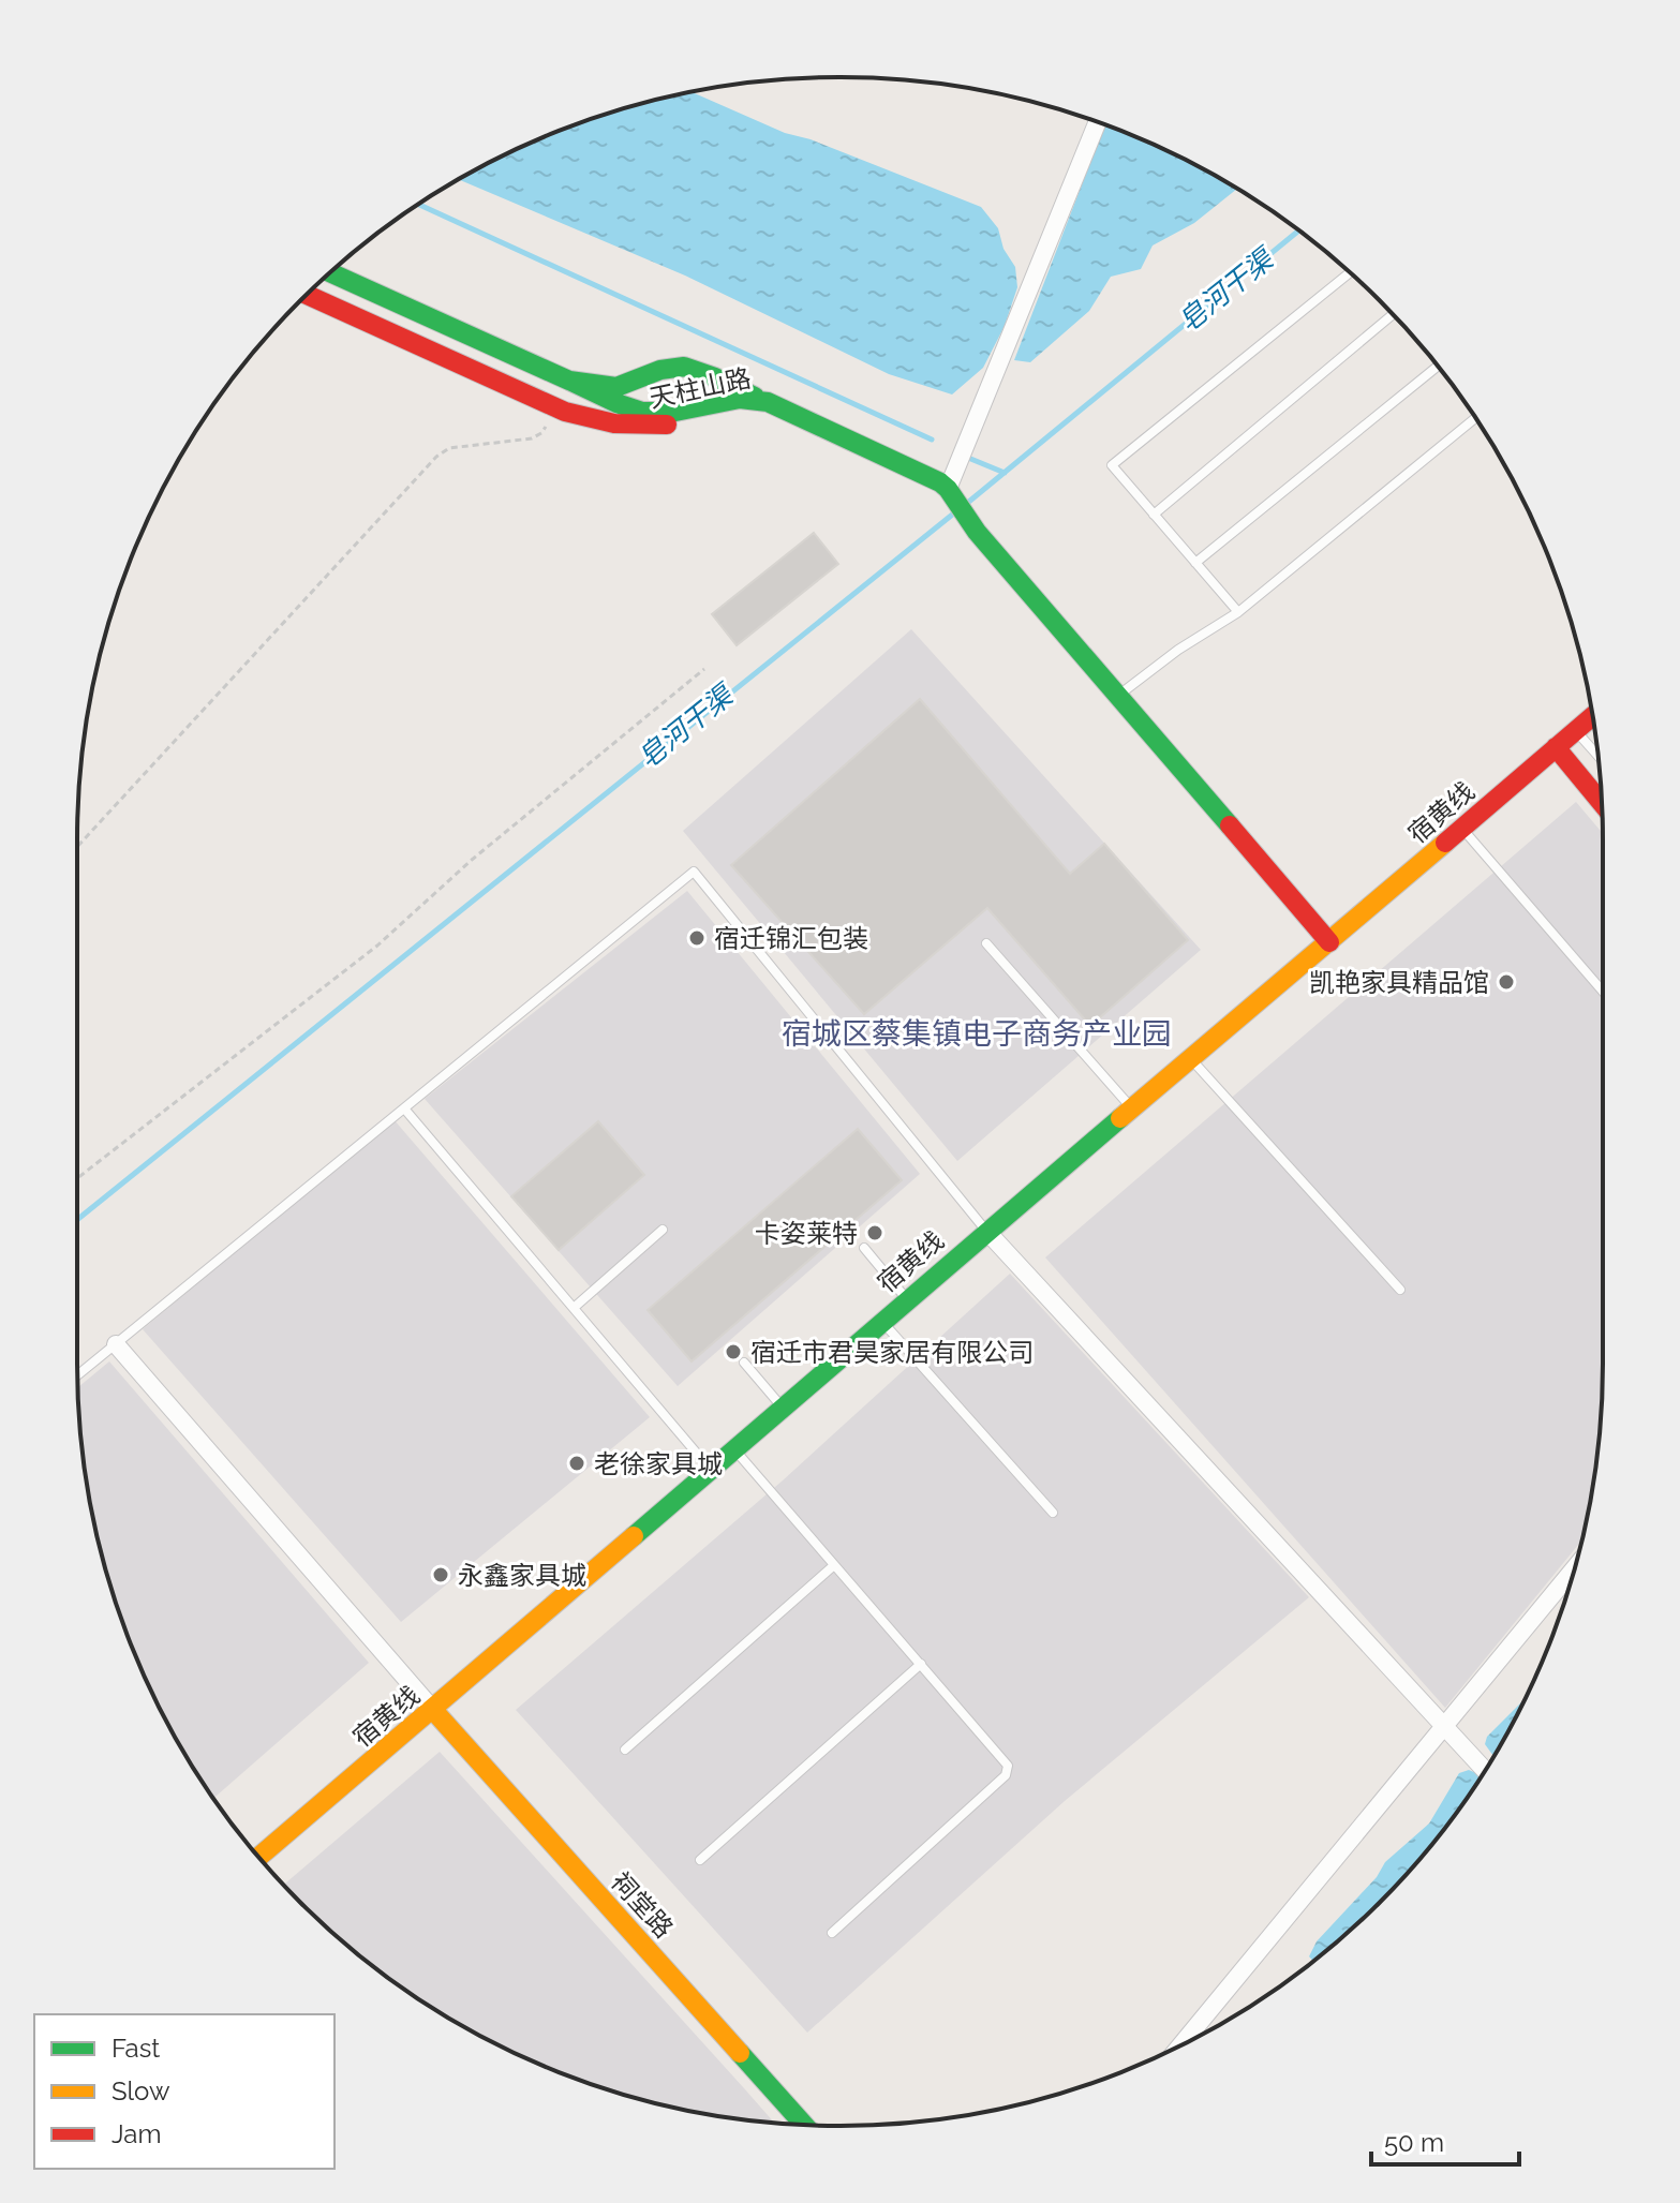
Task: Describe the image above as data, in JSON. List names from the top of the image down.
{
  "streets": {
    "street": ["天柱山路", "宿黄线", "祠堂路"]
  },
  "crossings": [
    ["宿黄线", "祠堂路"]
  ],
  "districts": ["宿城区蔡集镇电子商务产业园"],
  "water": ["皂河干渠"],
  "places": [
    "宿迁锦汇包装",
    "凯艳家具精品馆",
    "卡姿莱特",
    "宿迁市君昊家居有限公司",
    "老徐家具城",
    "永鑫家具城"
  ],
  "legend": ["Fast", "Slow", "Jam"],
  "scale_bar": "50 m"
}
